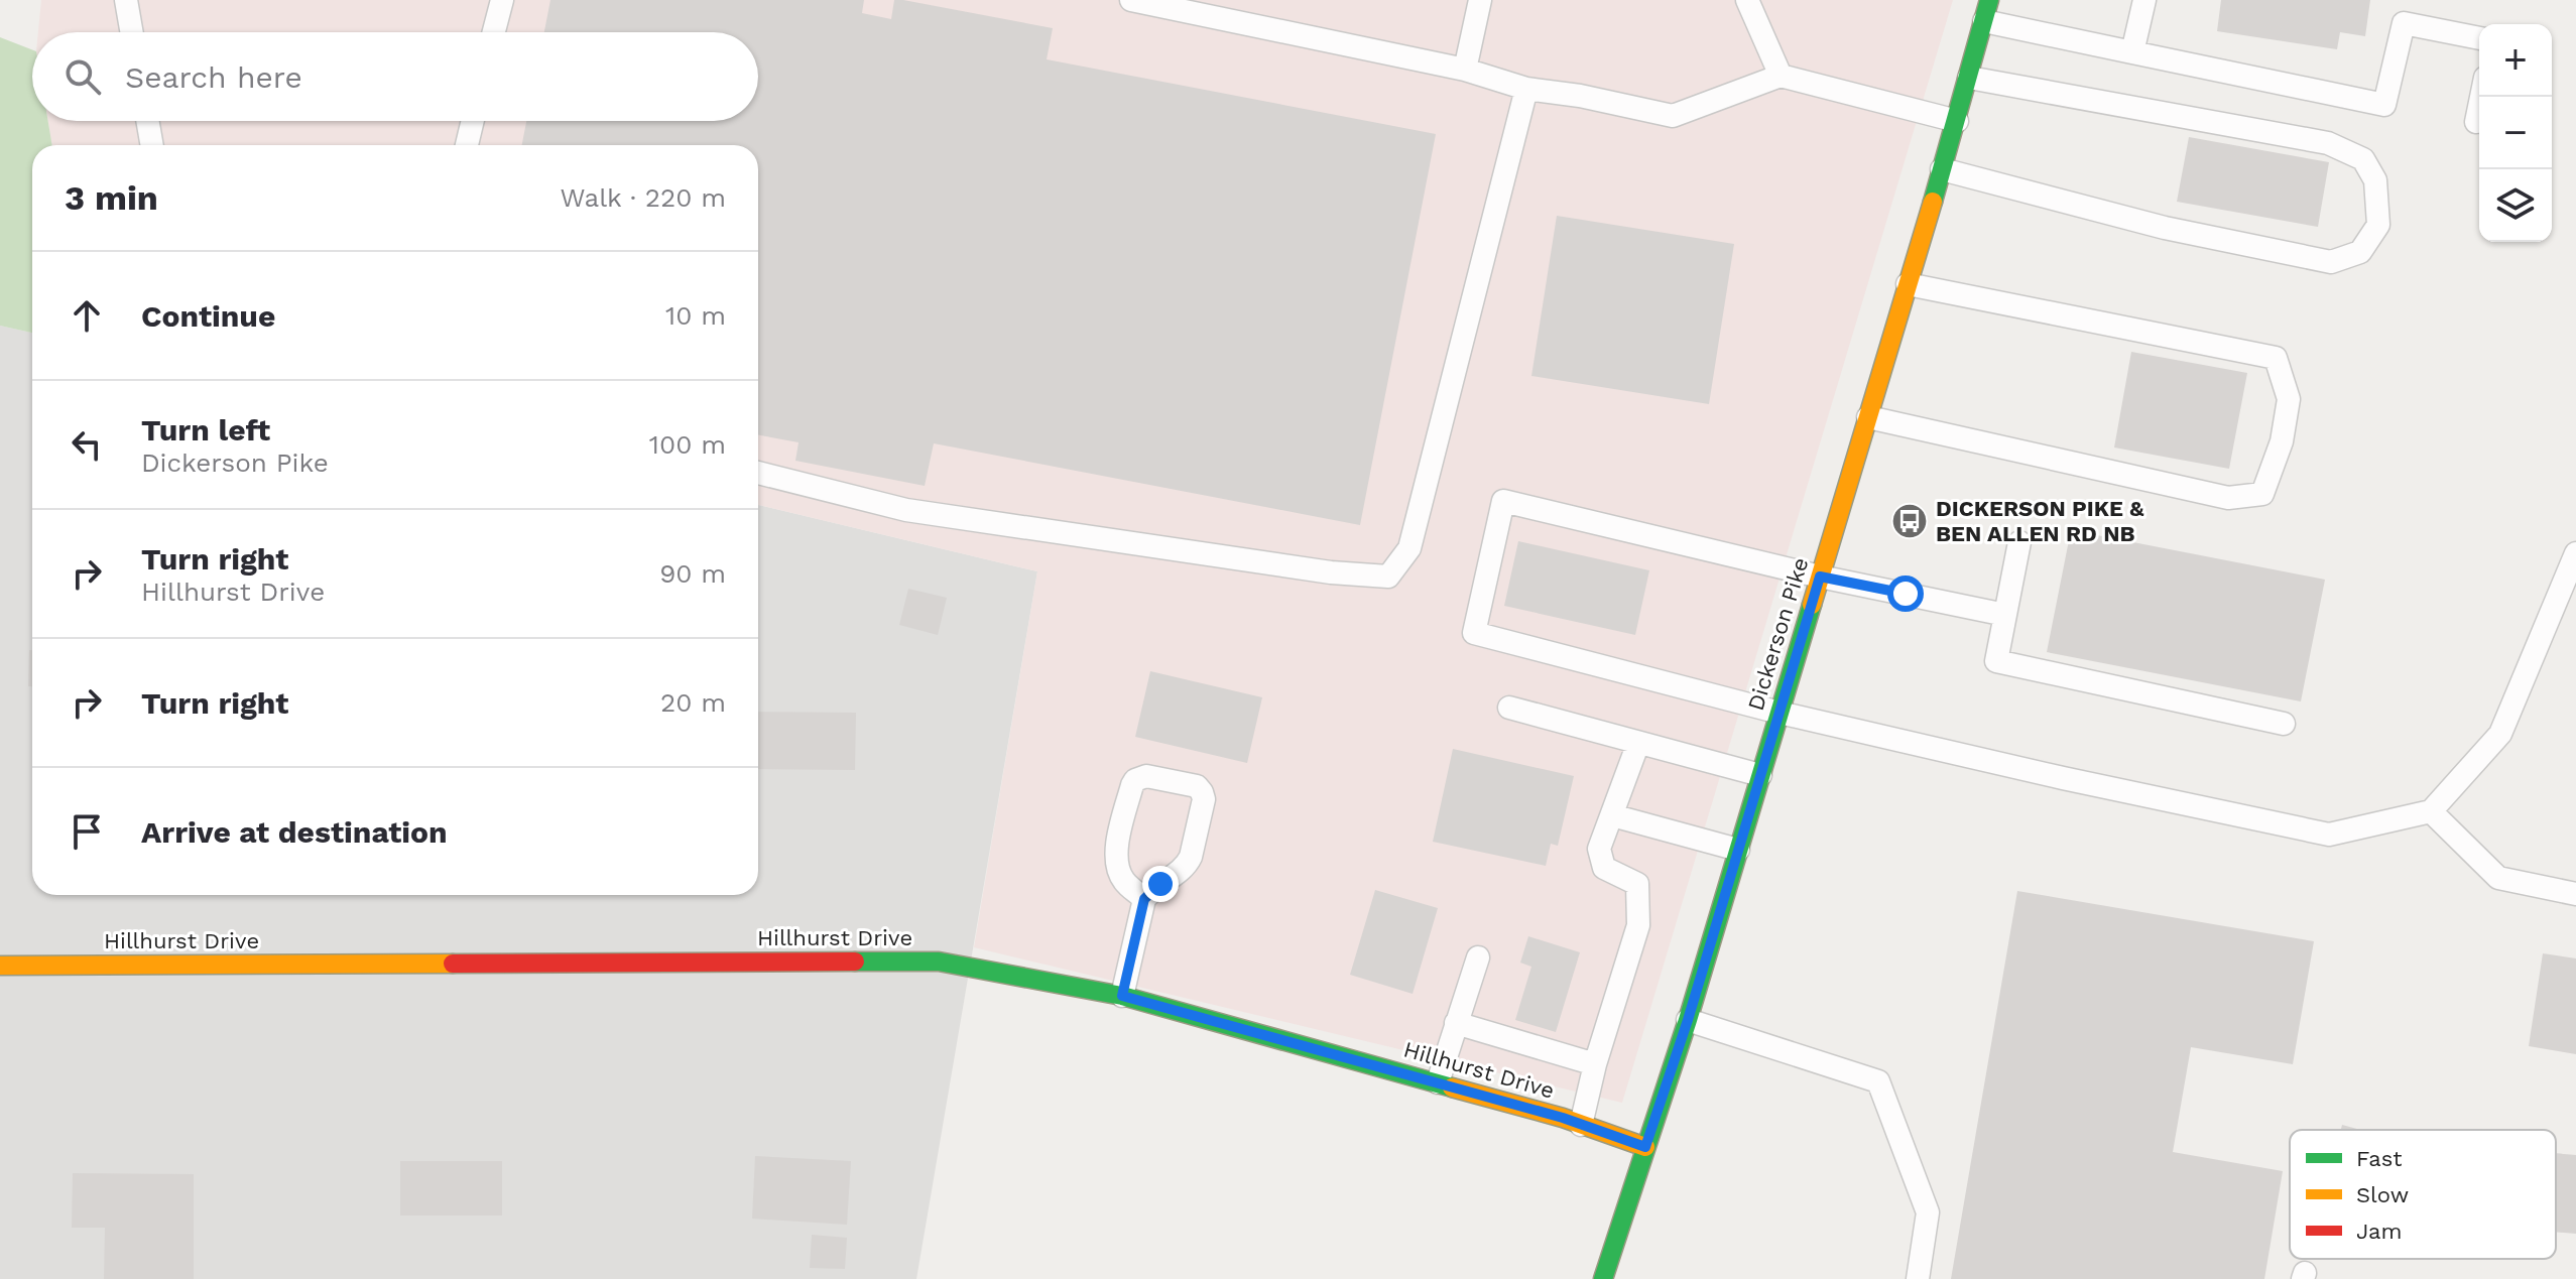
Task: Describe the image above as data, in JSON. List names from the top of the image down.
{
  "streets": {
    "street": ["Dickerson Pike", "Hillhurst Drive"]
  },
  "crossings": [
    ["Dickerson Pike", "Hillhurst Drive"]
  ],
  "places": {
    "bus stop": ["DICKERSON PIKE & BEN ALLEN RD NB"]
  },
  "legend": ["Fast", "Slow", "Jam"],
  "page": {
    "map_buttons": ["+", "−"],
    "search": "Search here",
    "heading": ["3 min", "Walk · 220 m"],
    "list": [
      ["Continue", "10 m"],
      ["Turn left", "Dickerson Pike", "100 m"],
      ["Turn right", "Hillhurst Drive", "90 m"],
      ["Turn right", "20 m"],
      "Arrive at destination"
    ]
  }
}
